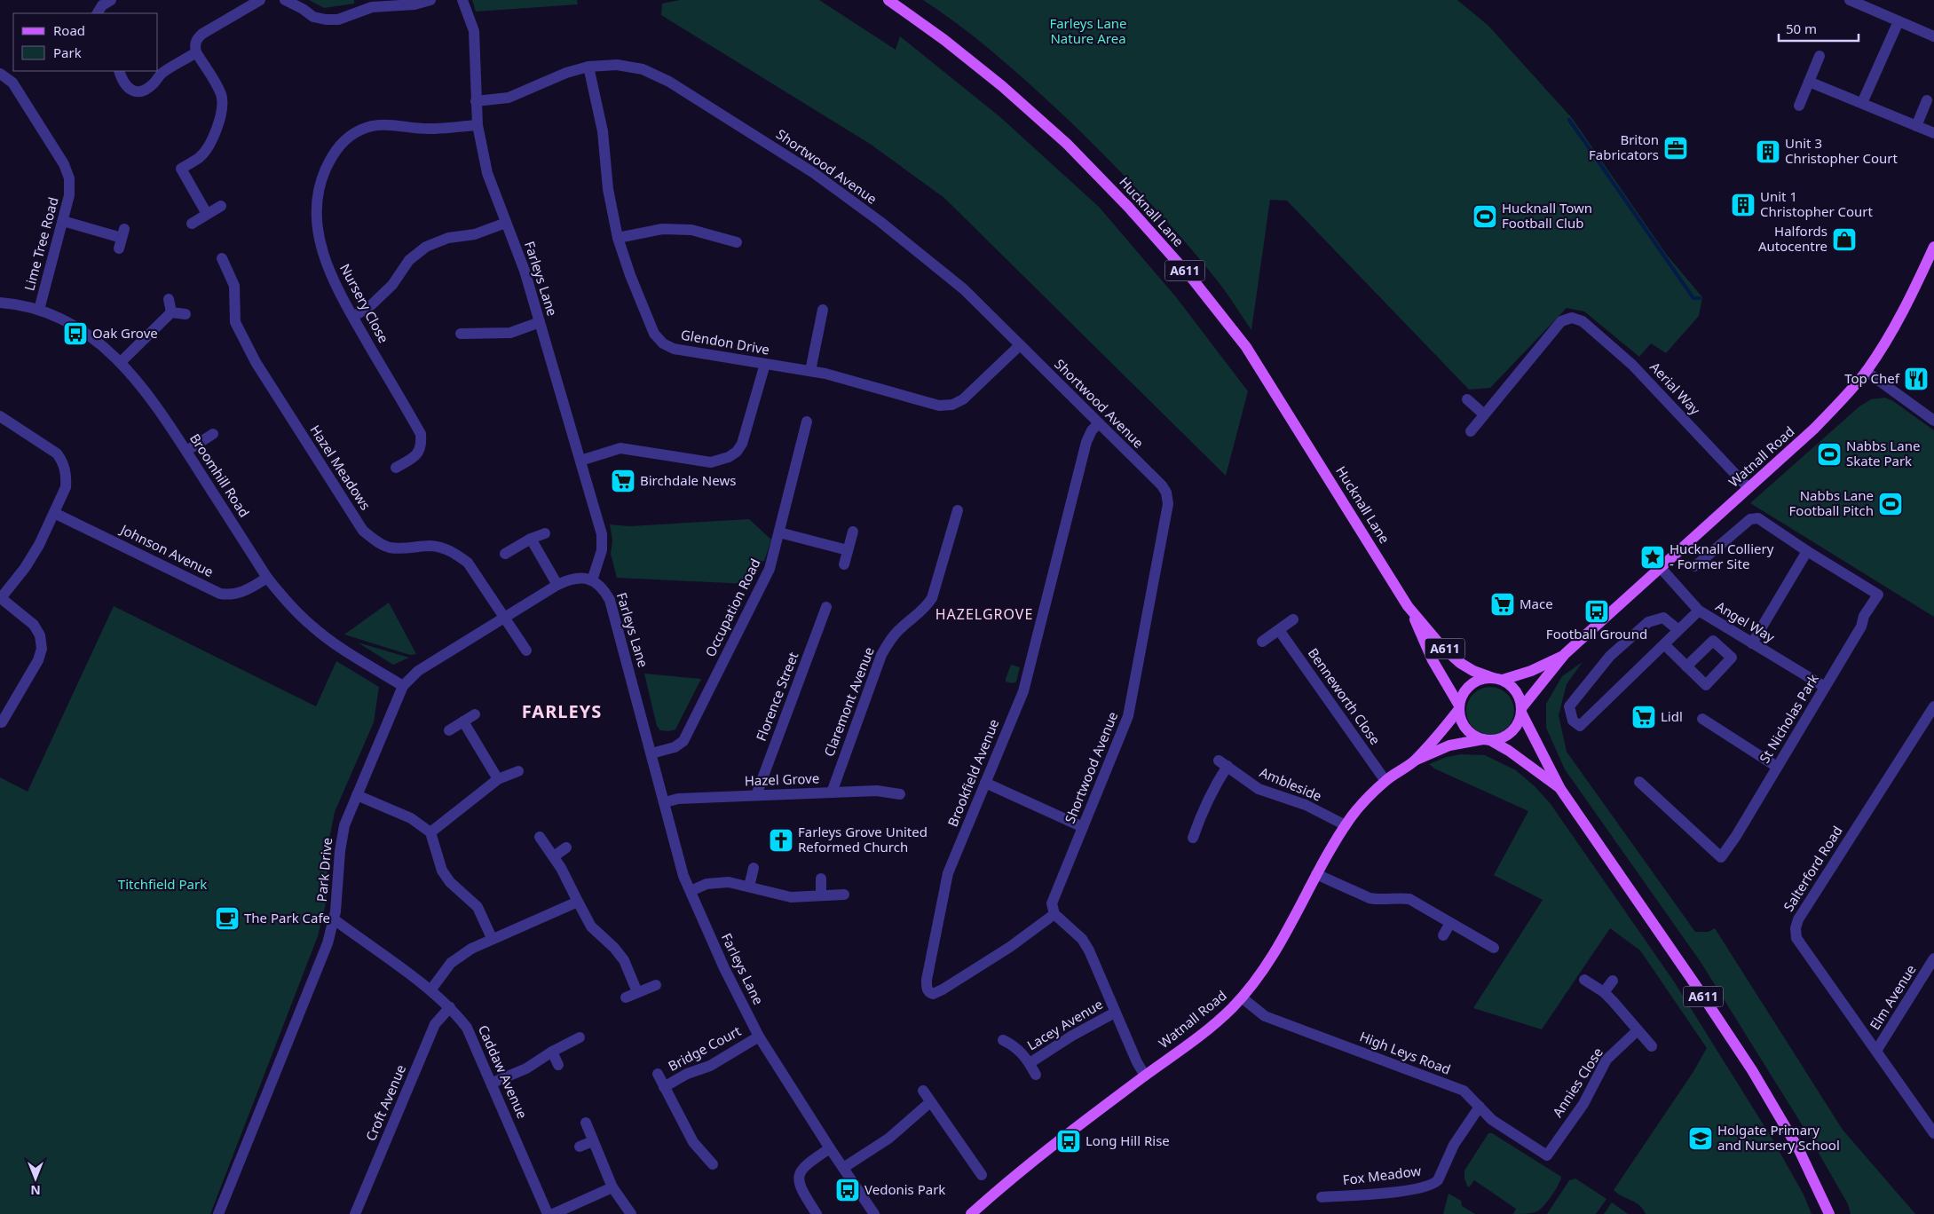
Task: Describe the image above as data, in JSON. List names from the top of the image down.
{
  "streets": {
    "main road": ["Hucknall Lane", "A611", "Watnall Road"],
    "street": [
      "Shortwood Avenue",
      "Lime Tree Road",
      "Farleys Lane",
      "Nursery Close",
      "Glendon Drive",
      "Aerial Way",
      "Hazel Meadows",
      "Broomhill Road",
      "Johnson Avenue",
      "Occupation Road",
      "Angel Way",
      "Florence Street",
      "Benneworth Close",
      "Claremont Avenue",
      "St Nicholas Park",
      "Brookfield Avenue",
      "Hazel Grove",
      "Ambleside",
      "Salterford Road",
      "Park Drive",
      "Elm Avenue",
      "Lacey Avenue",
      "Bridge Court",
      "High Leys Road",
      "Caddaw Avenue",
      "Annies Close",
      "Croft Avenue",
      "Fox Meadow"
    ]
  },
  "crossings": [
    ["Shortwood Avenue", "Farleys Lane"],
    ["Shortwood Avenue", "Glendon Drive"],
    ["Shortwood Avenue", "Brookfield Avenue"],
    ["Hucknall Lane", "A611"],
    ["Hucknall Lane", "Watnall Road"],
    ["Lime Tree Road", "Broomhill Road"],
    ["A611", "Watnall Road"],
    ["Farleys Lane", "Nursery Close"],
    ["Farleys Lane", "Occupation Road"],
    ["Farleys Lane", "Hazel Grove"],
    ["Farleys Lane", "Park Drive"],
    ["Farleys Lane", "Bridge Court"],
    ["Aerial Way", "Watnall Road"],
    ["Watnall Road", "Angel Way"],
    ["Watnall Road", "Benneworth Close"],
    ["Watnall Road", "Ambleside"],
    ["Watnall Road", "High Leys Road"],
    ["Hazel Meadows", "Park Drive"],
    ["Broomhill Road", "Johnson Avenue"],
    ["Broomhill Road", "Park Drive"],
    ["Angel Way", "St Nicholas Park"],
    ["Florence Street", "Hazel Grove"],
    ["Claremont Avenue", "Hazel Grove"],
    ["Salterford Road", "Elm Avenue"],
    ["Park Drive", "Caddaw Avenue"],
    ["High Leys Road", "Annies Close"],
    ["High Leys Road", "Fox Meadow"],
    ["Caddaw Avenue", "Croft Avenue"]
  ],
  "districts": ["HAZELGROVE", "FARLEYS"],
  "parks": ["Farleys Lane Nature Area", "Titchfield Park"],
  "places": {
    "office": ["Briton Fabricators"],
    "building": ["Unit 3 Christopher Court", "Unit 1 Christopher Court"],
    "sports": ["Hucknall Town Football Club", "Nabbs Lane Skate Park", "Nabbs Lane Football Pitch"],
    "shop": ["Halfords Autocentre"],
    "bus stop": [
      "Oak Grove",
      "Football Ground",
      "Long Hill Rise",
      "Vedonis Park"
    ],
    "restaurant": ["Top Chef"],
    "supermarket": ["Birchdale News", "Mace", "Lidl"],
    "place": ["Hucknall Colliery - Former Site"],
    "church": ["Farleys Grove United Reformed Church"],
    "cafe": ["The Park Cafe"],
    "school or university": ["Holgate Primary and Nursery School"]
  },
  "legend": ["Road", "Park"],
  "scale_bar": "50 m",
  "north": "bottom"
}
